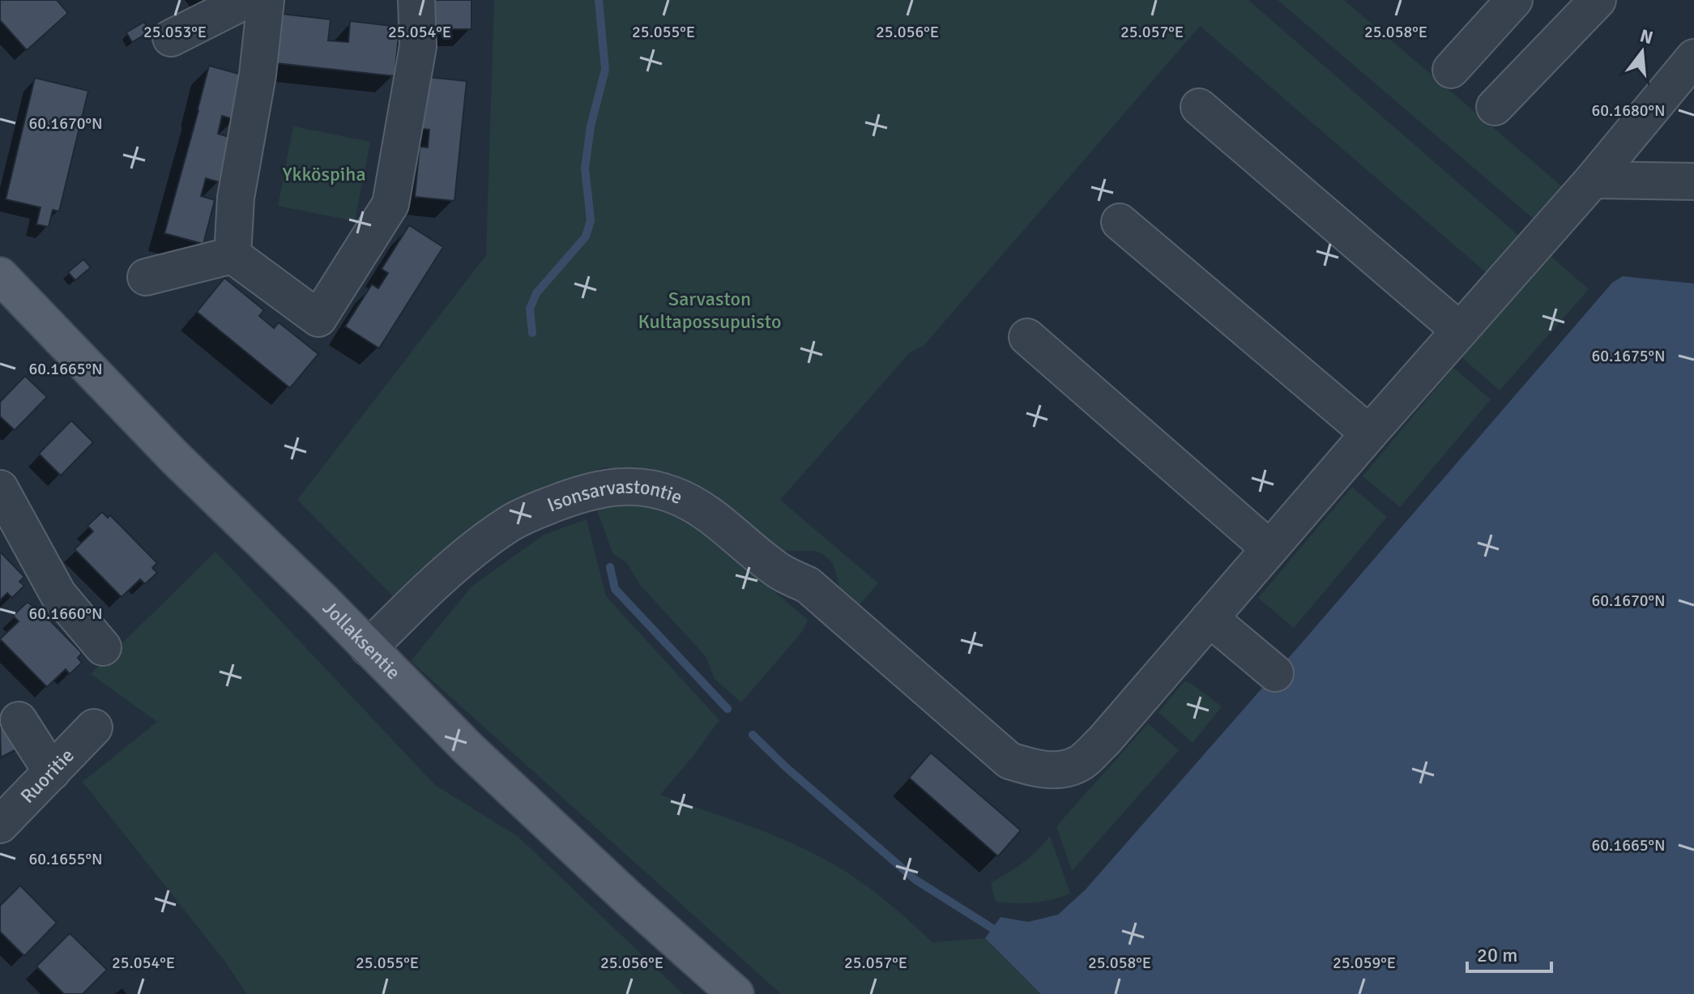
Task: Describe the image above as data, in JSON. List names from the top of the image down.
{
  "streets": {
    "main road": ["Jollaksentie"],
    "street": ["Isonsarvastontie", "Ruoritie"]
  },
  "crossings": [
    ["Isonsarvastontie", "Jollaksentie"]
  ],
  "parks": ["Ykköspiha", "Sarvaston Kultapossupuisto"],
  "scale_bar": "20 m",
  "north": "top",
  "coordinates": [
    "25.053°E",
    "25.054°E",
    "25.055°E",
    "25.056°E",
    "25.057°E",
    "25.058°E",
    "60.1680°N",
    "60.1670°N",
    "60.1675°N",
    "60.1665°N",
    "60.1660°N",
    "60.1655°N",
    "25.059°E"
  ]
}
